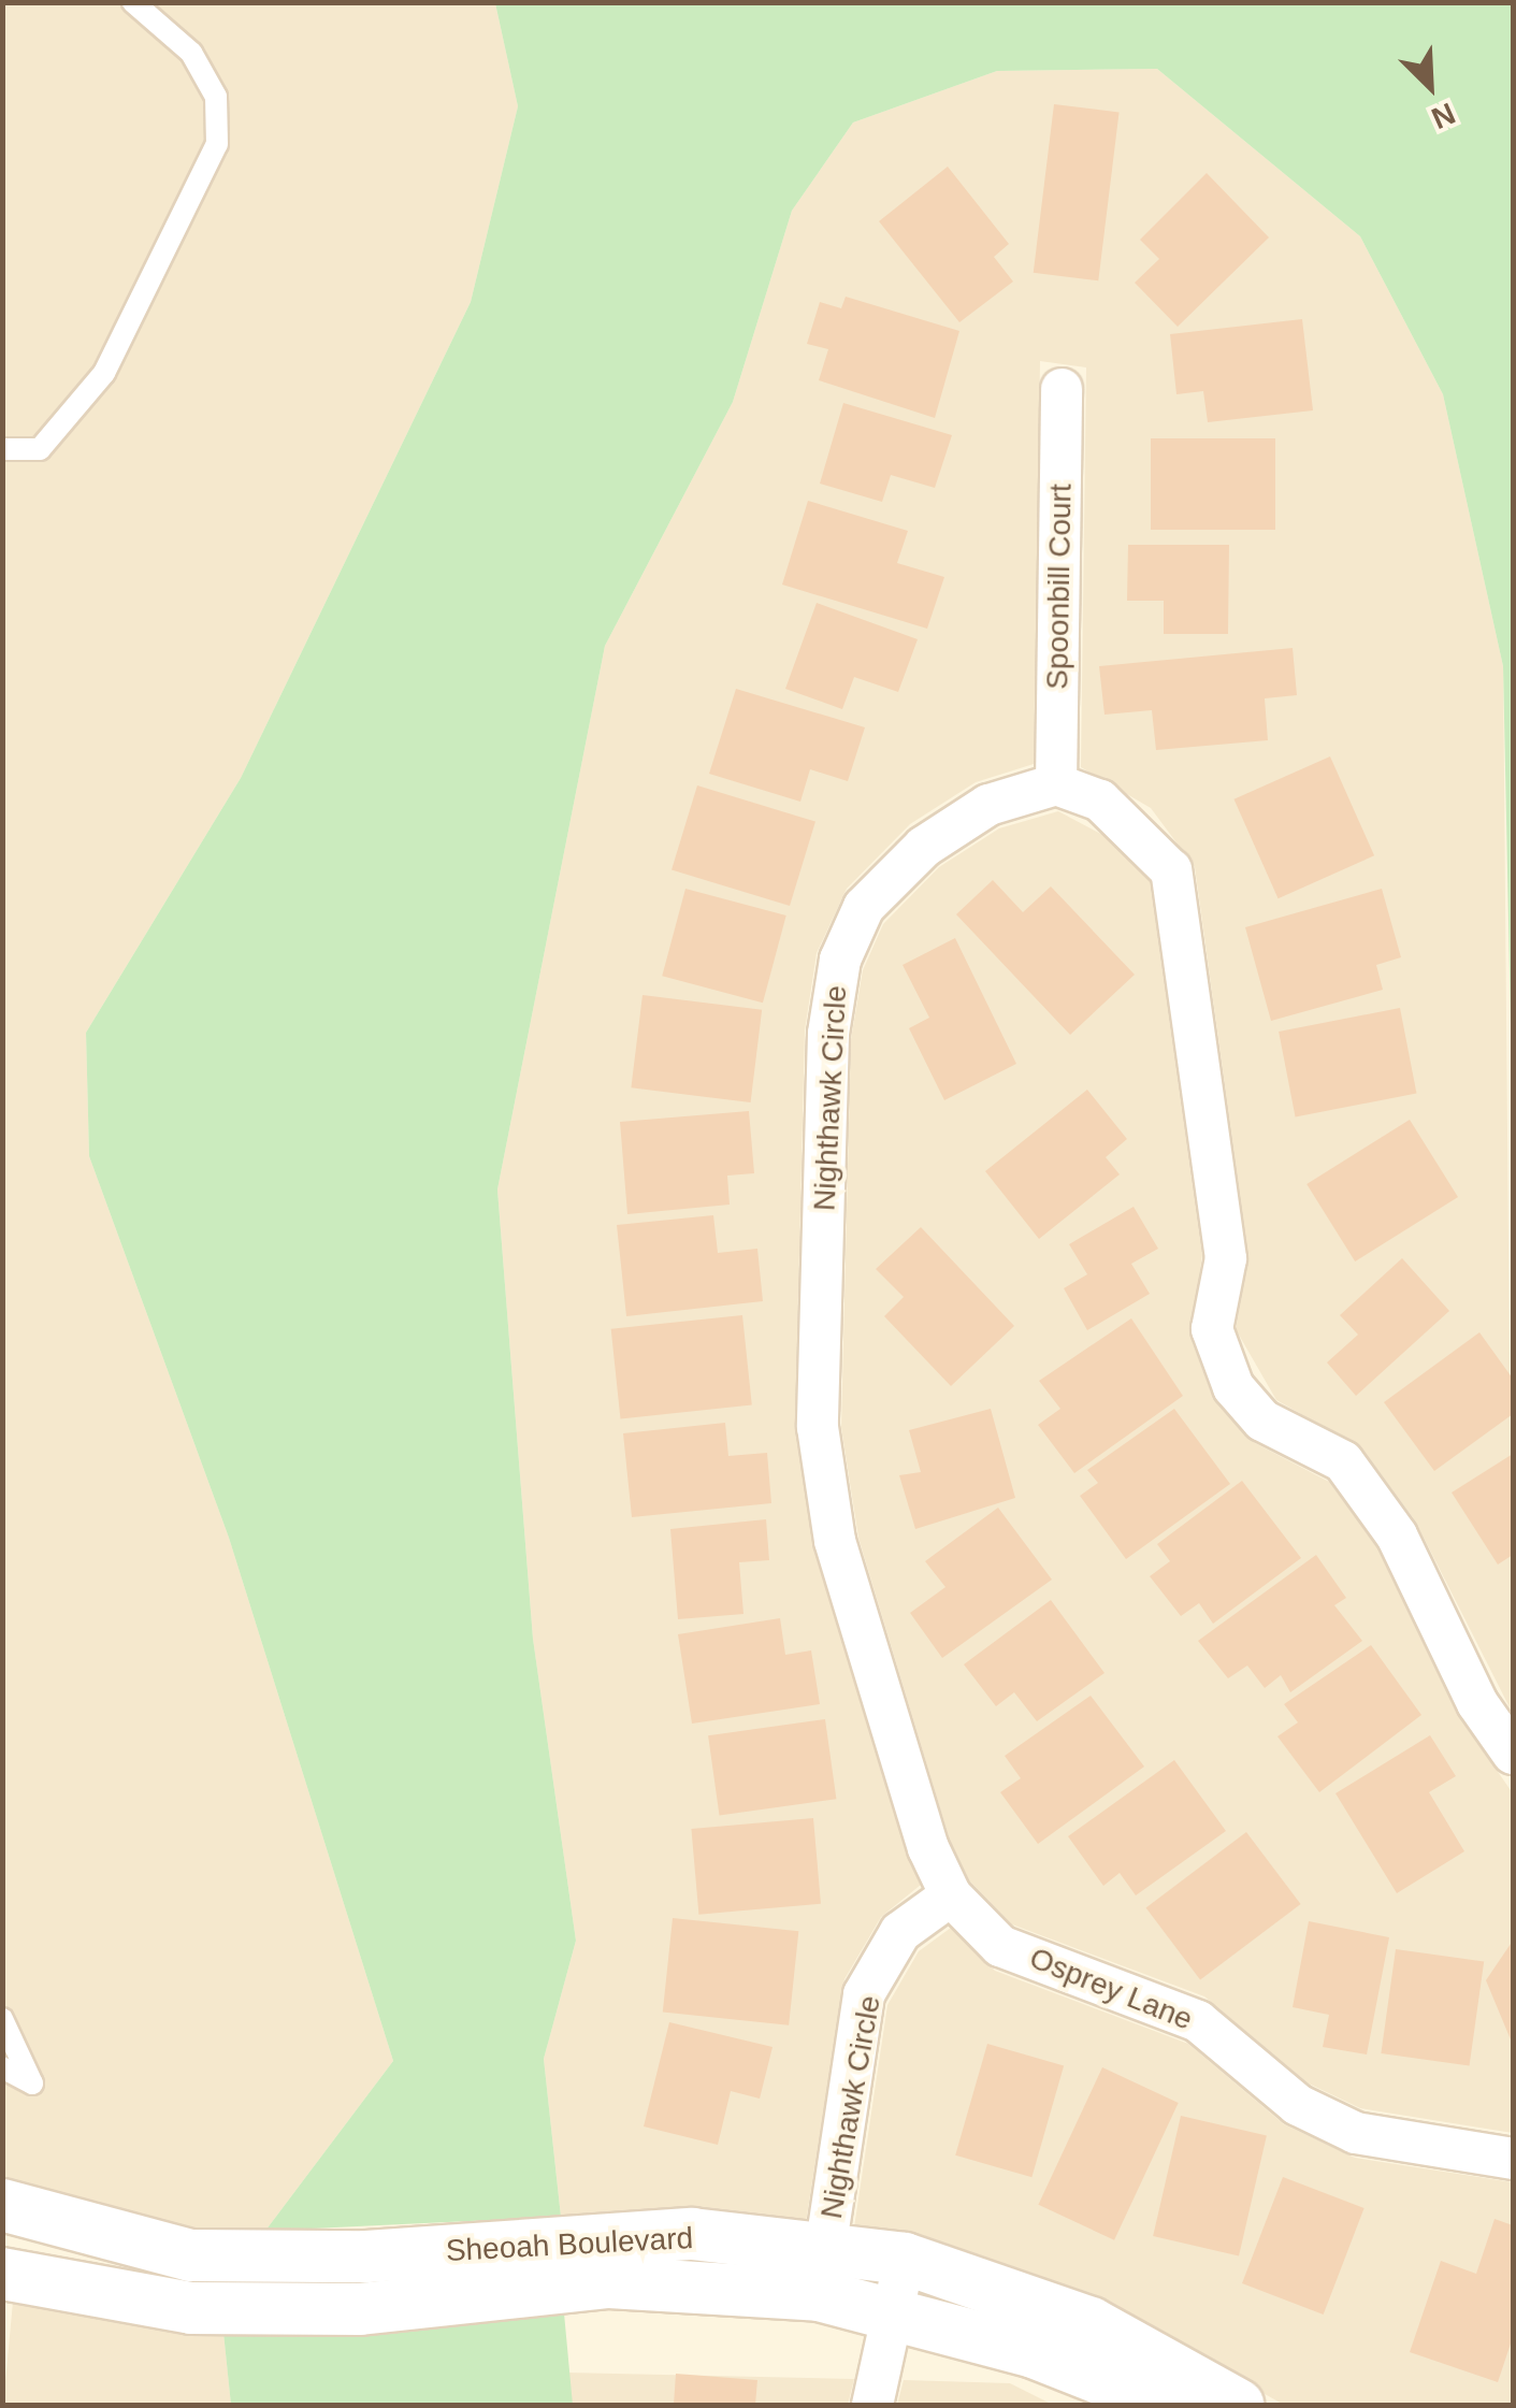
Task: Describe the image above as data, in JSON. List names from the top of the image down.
{
  "streets": {
    "street": [
      "Spoonbill Court",
      "Nighthawk Circle",
      "Osprey Lane",
      "Sheoah Boulevard"
    ]
  },
  "crossings": [
    ["Spoonbill Court", "Nighthawk Circle"],
    ["Nighthawk Circle", "Osprey Lane"],
    ["Nighthawk Circle", "Sheoah Boulevard"]
  ],
  "north": "bottom right"
}
